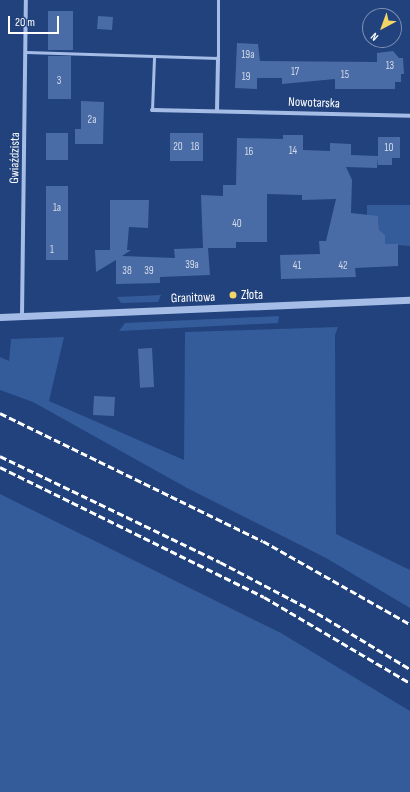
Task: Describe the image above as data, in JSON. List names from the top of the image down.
{
  "streets": {
    "street": ["Nowotarska", "Gwiaździsta", "Granitowa"]
  },
  "crossings": [
    ["Gwiaździsta", "Granitowa"]
  ],
  "places": ["Złota"],
  "house_numbers": [
    "19a",
    "13",
    "17",
    "15",
    "19",
    "3",
    "2a",
    "20",
    "18",
    "10",
    "14",
    "16",
    "1a",
    "40",
    "1",
    "39a",
    "41",
    "42",
    "38",
    "39"
  ],
  "scale_bar": "20 m",
  "north": "bottom left"
}
